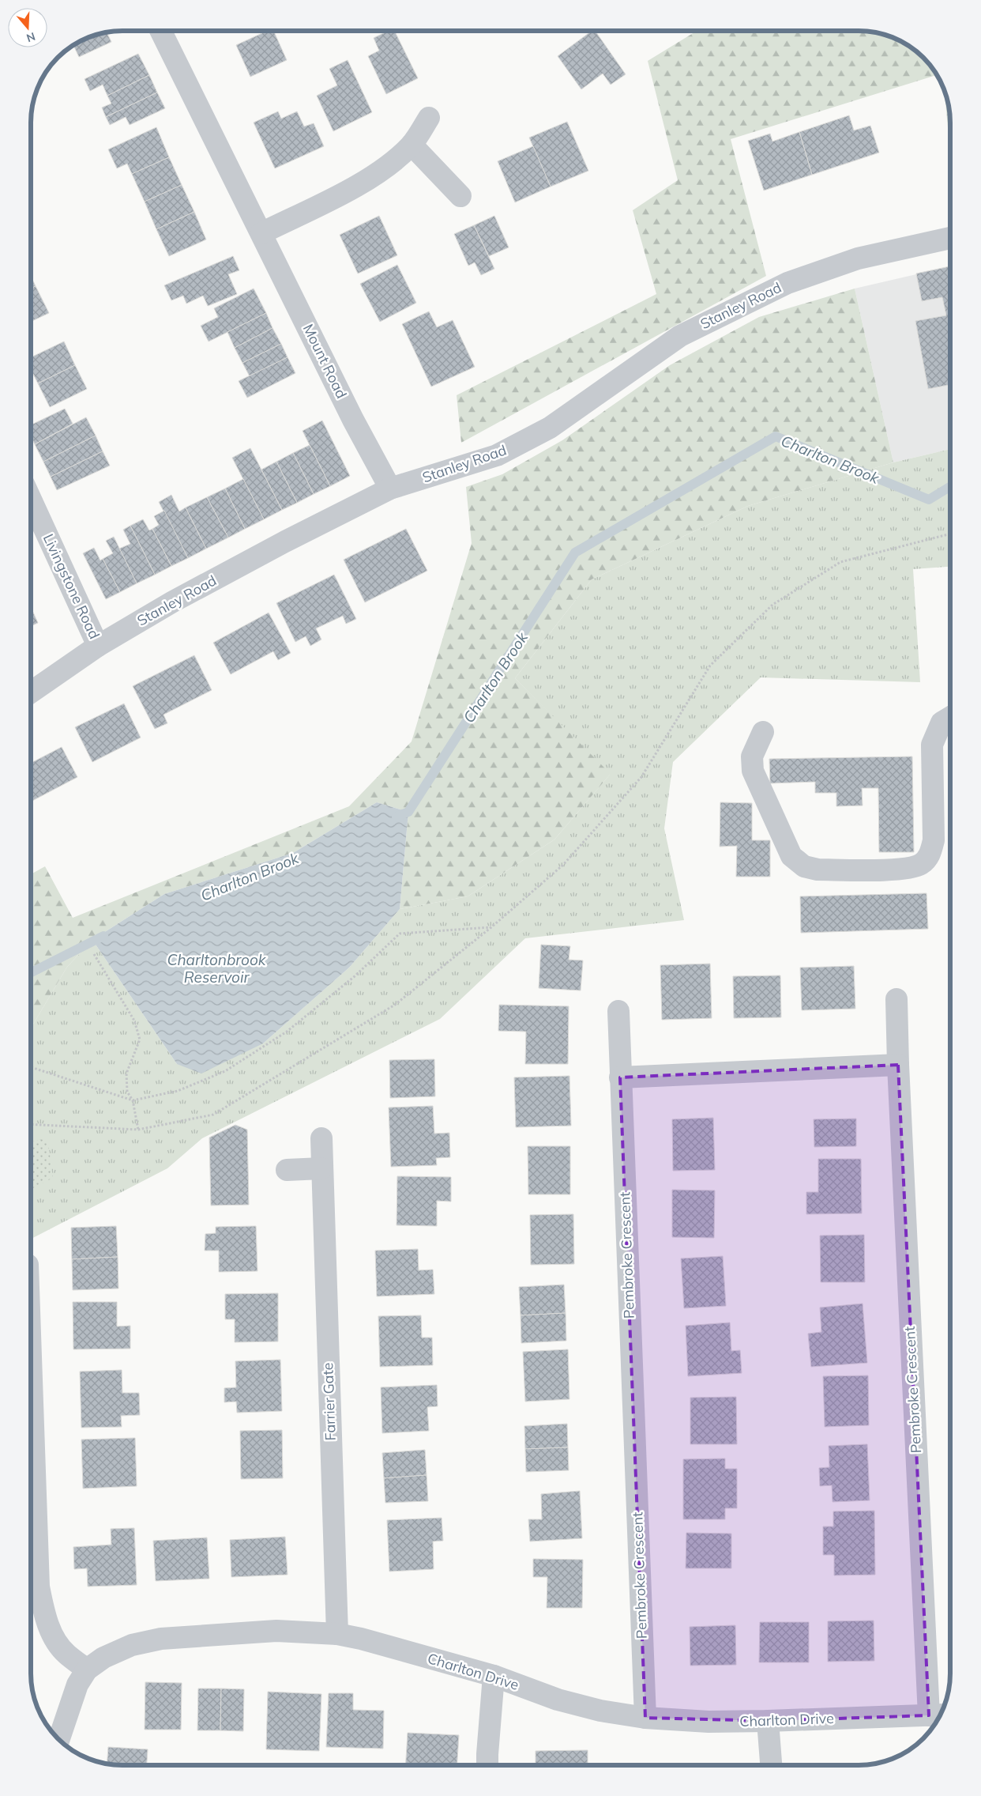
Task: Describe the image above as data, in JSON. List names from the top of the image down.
{
  "streets": {
    "street": [
      "Stanley Road",
      "Mount Road",
      "Livingstone Road",
      "Pembroke Crescent",
      "Farrier Gate",
      "Charlton Drive"
    ]
  },
  "crossings": [
    ["Stanley Road", "Mount Road"],
    ["Stanley Road", "Livingstone Road"],
    ["Pembroke Crescent", "Charlton Drive"],
    ["Farrier Gate", "Charlton Drive"]
  ],
  "water": ["Charlton Brook", "Charltonbrook Reservoir"],
  "north": "bottom"
}
